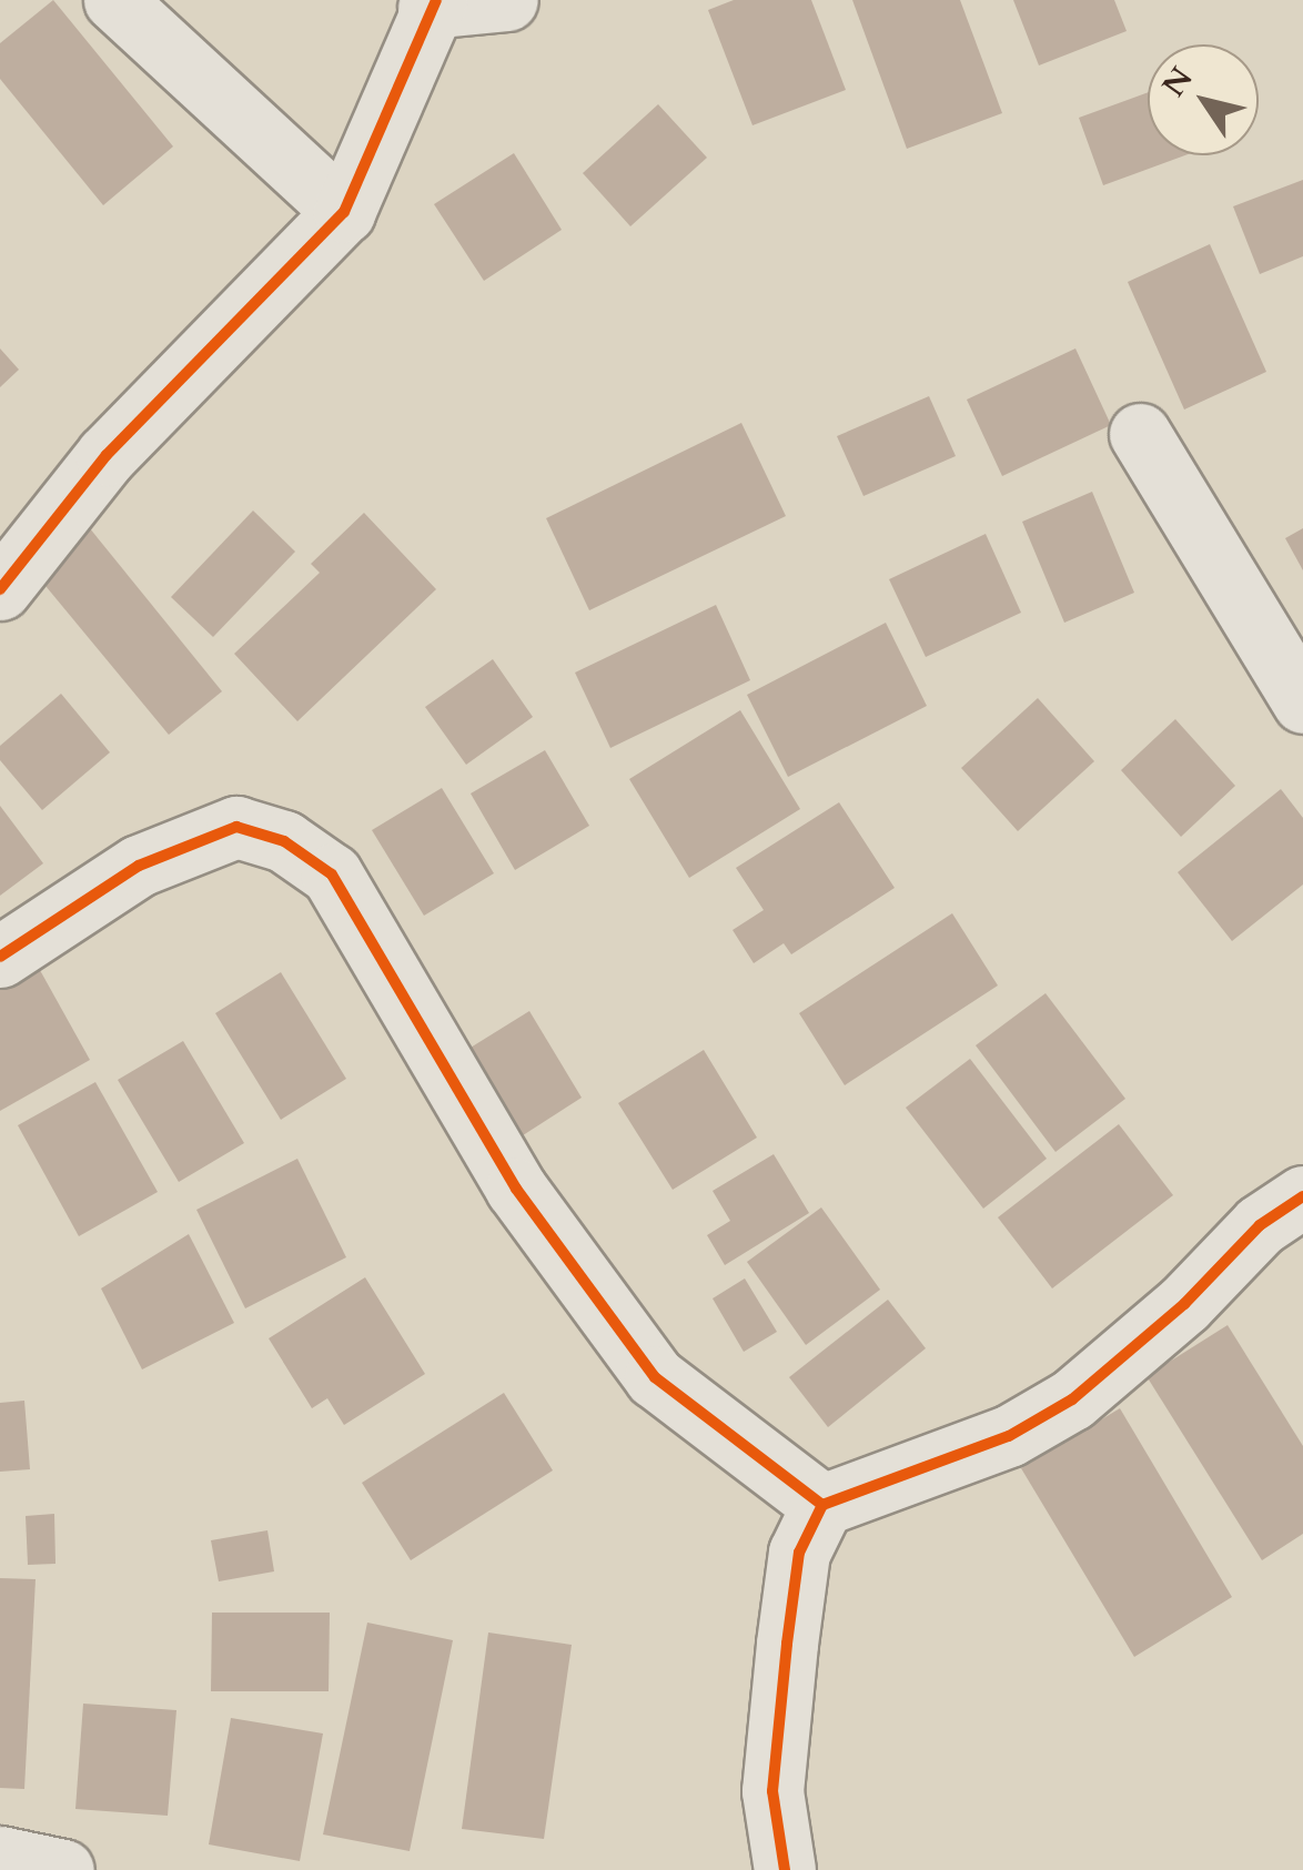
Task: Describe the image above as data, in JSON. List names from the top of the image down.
{
  "north": "top left"
}
